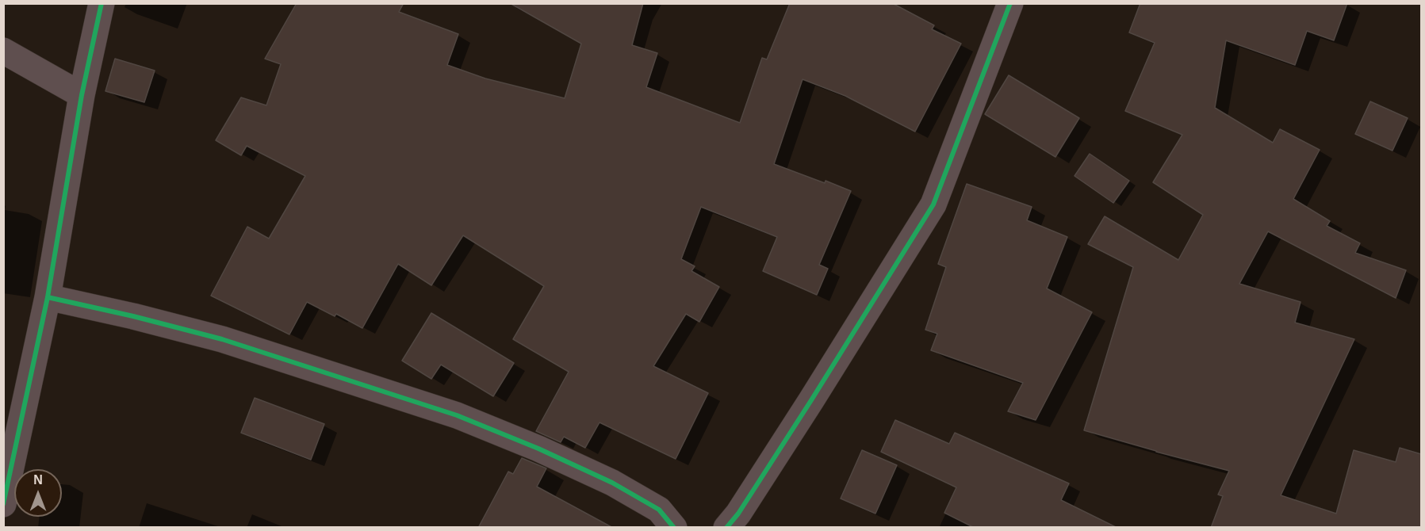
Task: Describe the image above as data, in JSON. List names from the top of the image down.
{
  "north": "top"
}
